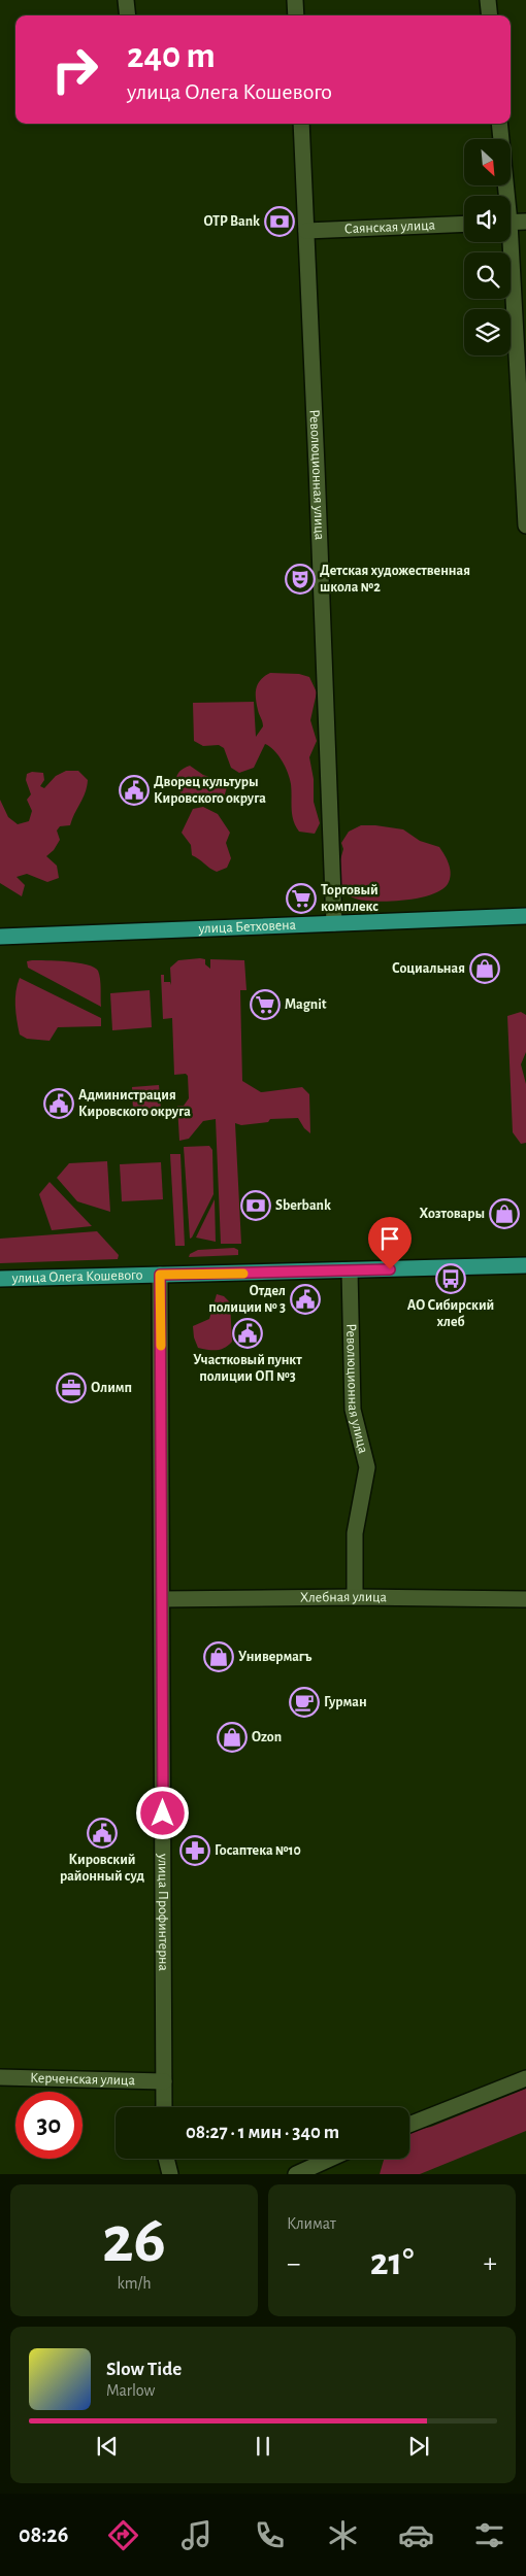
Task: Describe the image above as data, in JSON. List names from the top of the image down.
{
  "streets": {
    "main road": ["улица Бетховена", "улица Олега Кошевого"],
    "street": [
      "Саянская улица",
      "Революционная улица",
      "Хлебная улица",
      "улица Профинтерна",
      "Керченская улица"
    ]
  },
  "crossings": [
    ["Саянская улица", "Революционная улица"],
    ["Революционная улица", "улица Бетховена"],
    ["Революционная улица", "улица Олега Кошевого"],
    ["Революционная улица", "Хлебная улица"],
    ["улица Олега Кошевого", "улица Профинтерна"],
    ["Хлебная улица", "улица Профинтерна"],
    ["улица Профинтерна", "Керченская улица"]
  ],
  "places": {
    "bank": ["OTP Bank", "Sberbank"],
    "theatre": ["Детская художественная школа №2"],
    "public building": [
      "Дворец культуры Кировского округа",
      "Администрация Кировского округа",
      "Отдел полиции № 3",
      "Участковый пункт полиции ОП №3",
      "Кировский районный суд"
    ],
    "supermarket": ["Торговый комплекс", "Magnit"],
    "shop": [
      "Социальная",
      "Хозтовары",
      "Универмагъ",
      "Ozon"
    ],
    "bus stop": ["АО Сибирский хлеб"],
    "office": ["Олимп"],
    "cafe": ["Гурман"],
    "pharmacy": ["Госаптека №10"]
  },
  "north": "bottom right",
  "page": {
    "turn": ["240 m", "улица Олега Кошевого"],
    "limit": "30",
    "trip": "08:27 · 1 мин · 340 m",
    "tile": [
      ["26", "km/h"],
      "Климат"
    ],
    "heat": ["−", "21°", "+"],
    "song": ["Slow Tide", "Marlow"],
    "tabs": "08:26"
  }
}
